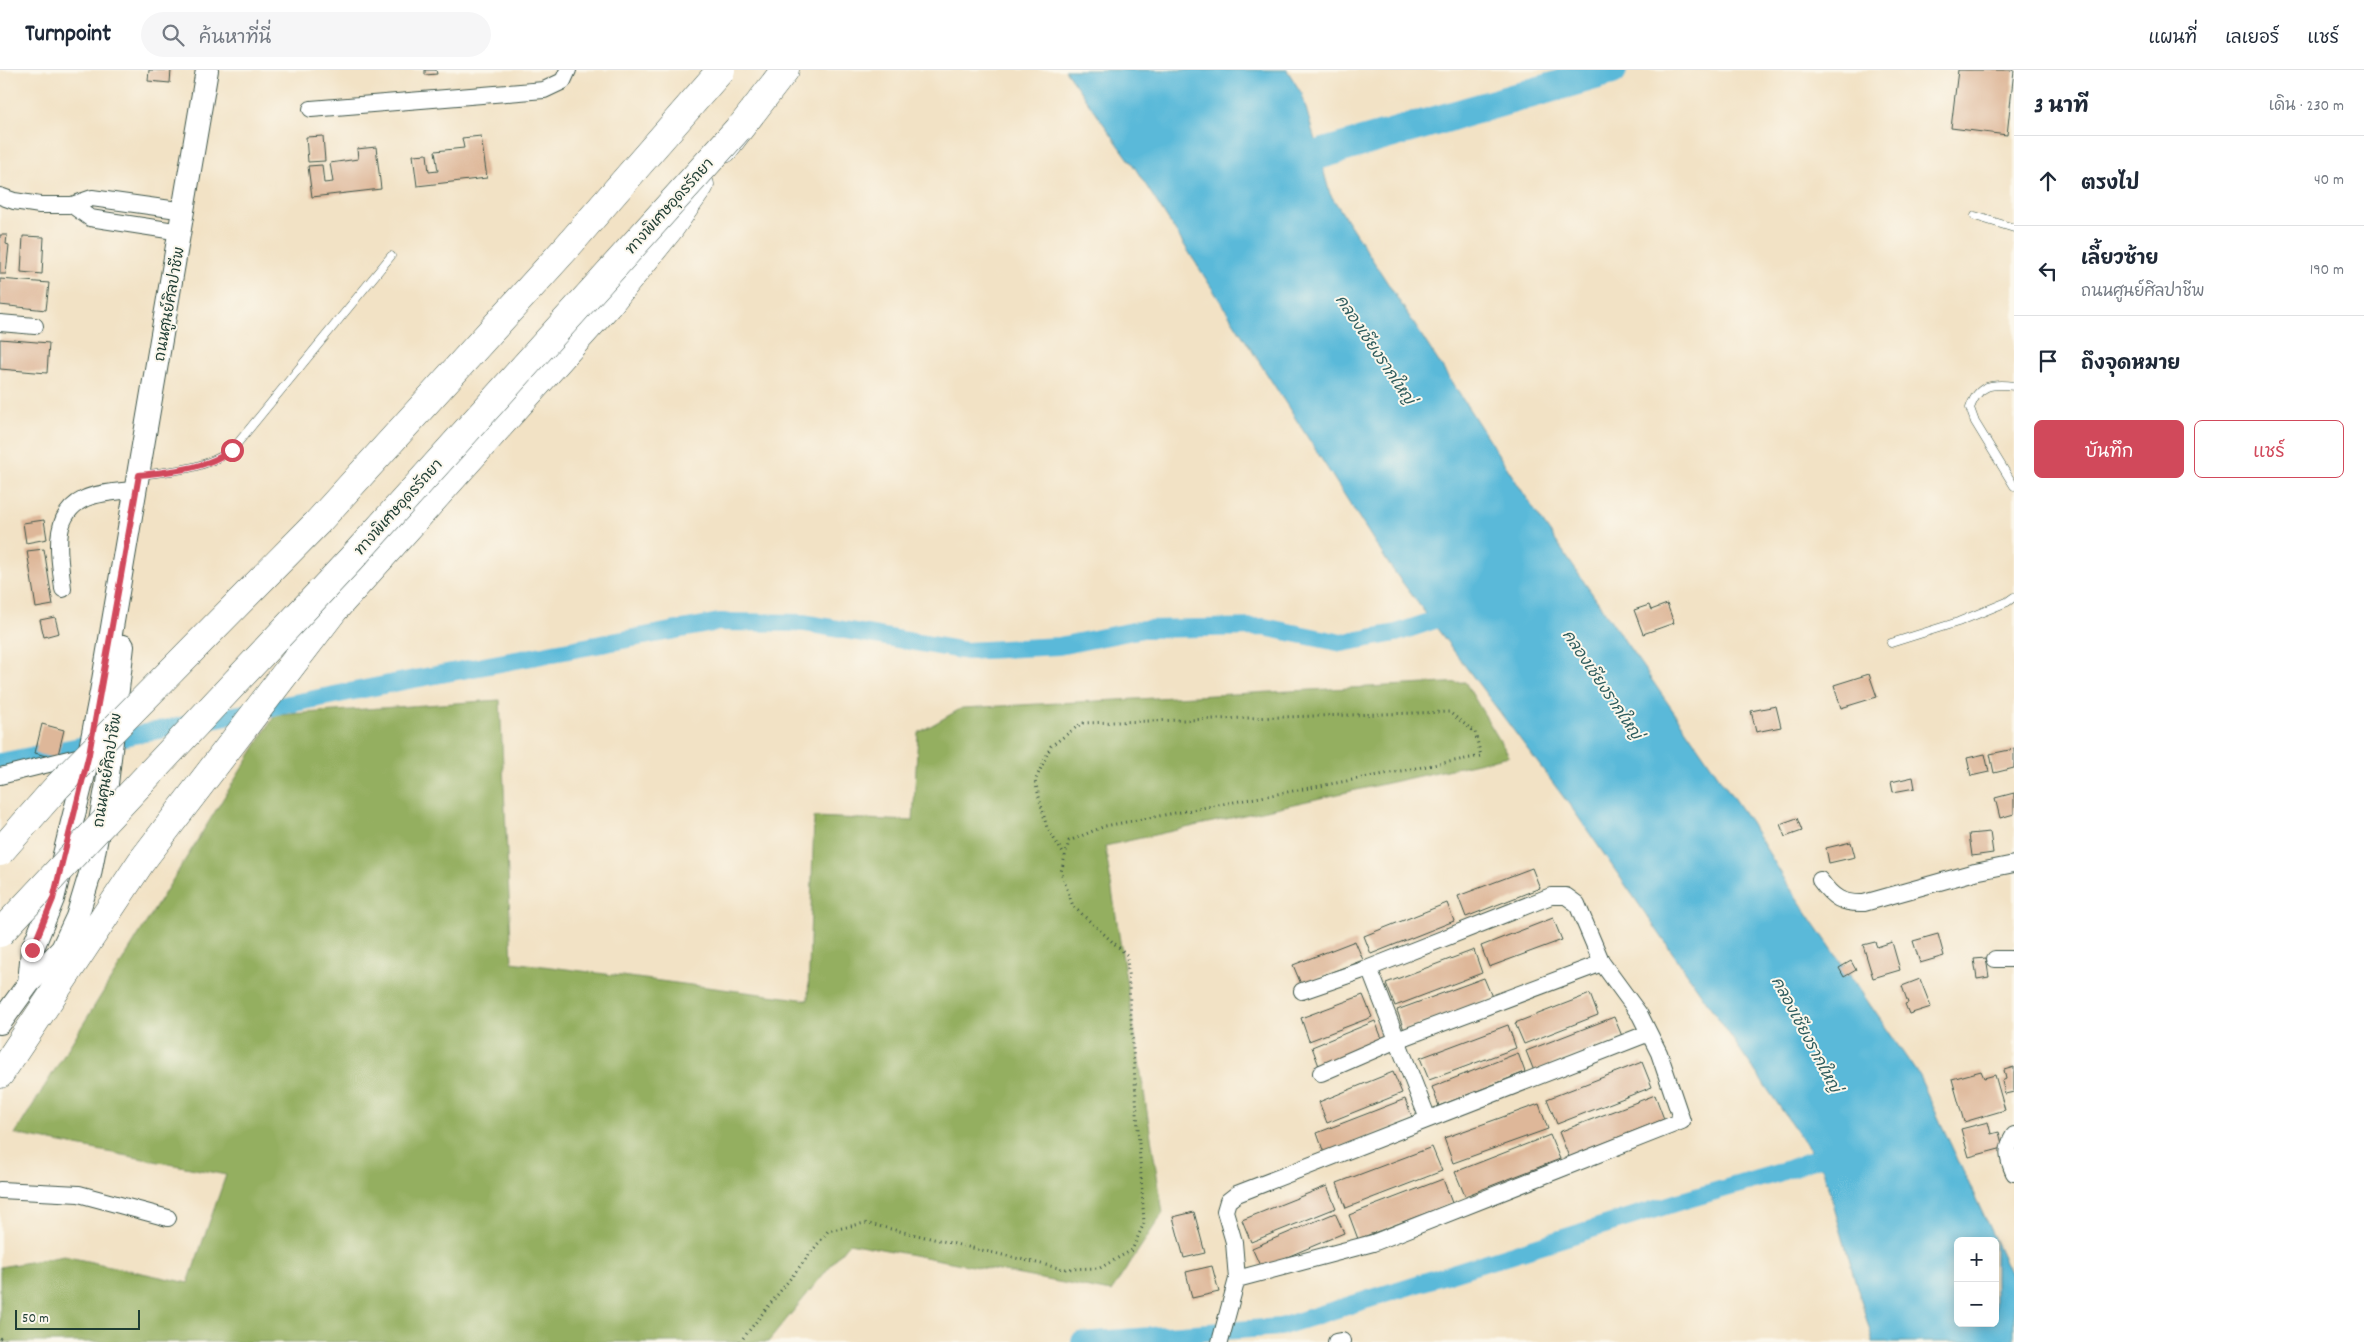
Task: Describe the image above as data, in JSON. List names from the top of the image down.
{
  "streets": {
    "highway": ["ทางพิเศษอุดรรัถยา"],
    "main road": ["ถนนศูนย์ศิลปาชีพ"]
  },
  "water": ["คลองเชียงรากใหญ่"],
  "scale_bar": "50 m",
  "page": {
    "header": "Turnpoint",
    "search": "ค้นหาที่นี่",
    "nav": ["แผนที่", "เลเยอร์", "แชร์"],
    "heading": ["3 นาที", "เดิน · 230 m"],
    "list": [
      ["ตรงไป", "40 m"],
      ["เลี้ยวซ้าย", "ถนนศูนย์ศิลปาชีพ", "190 m"],
      "ถึงจุดหมาย"
    ],
    "buttons": ["บันทึก", "แชร์"],
    "map_buttons": ["+", "−"],
    "scale": "50 m"
  }
}
